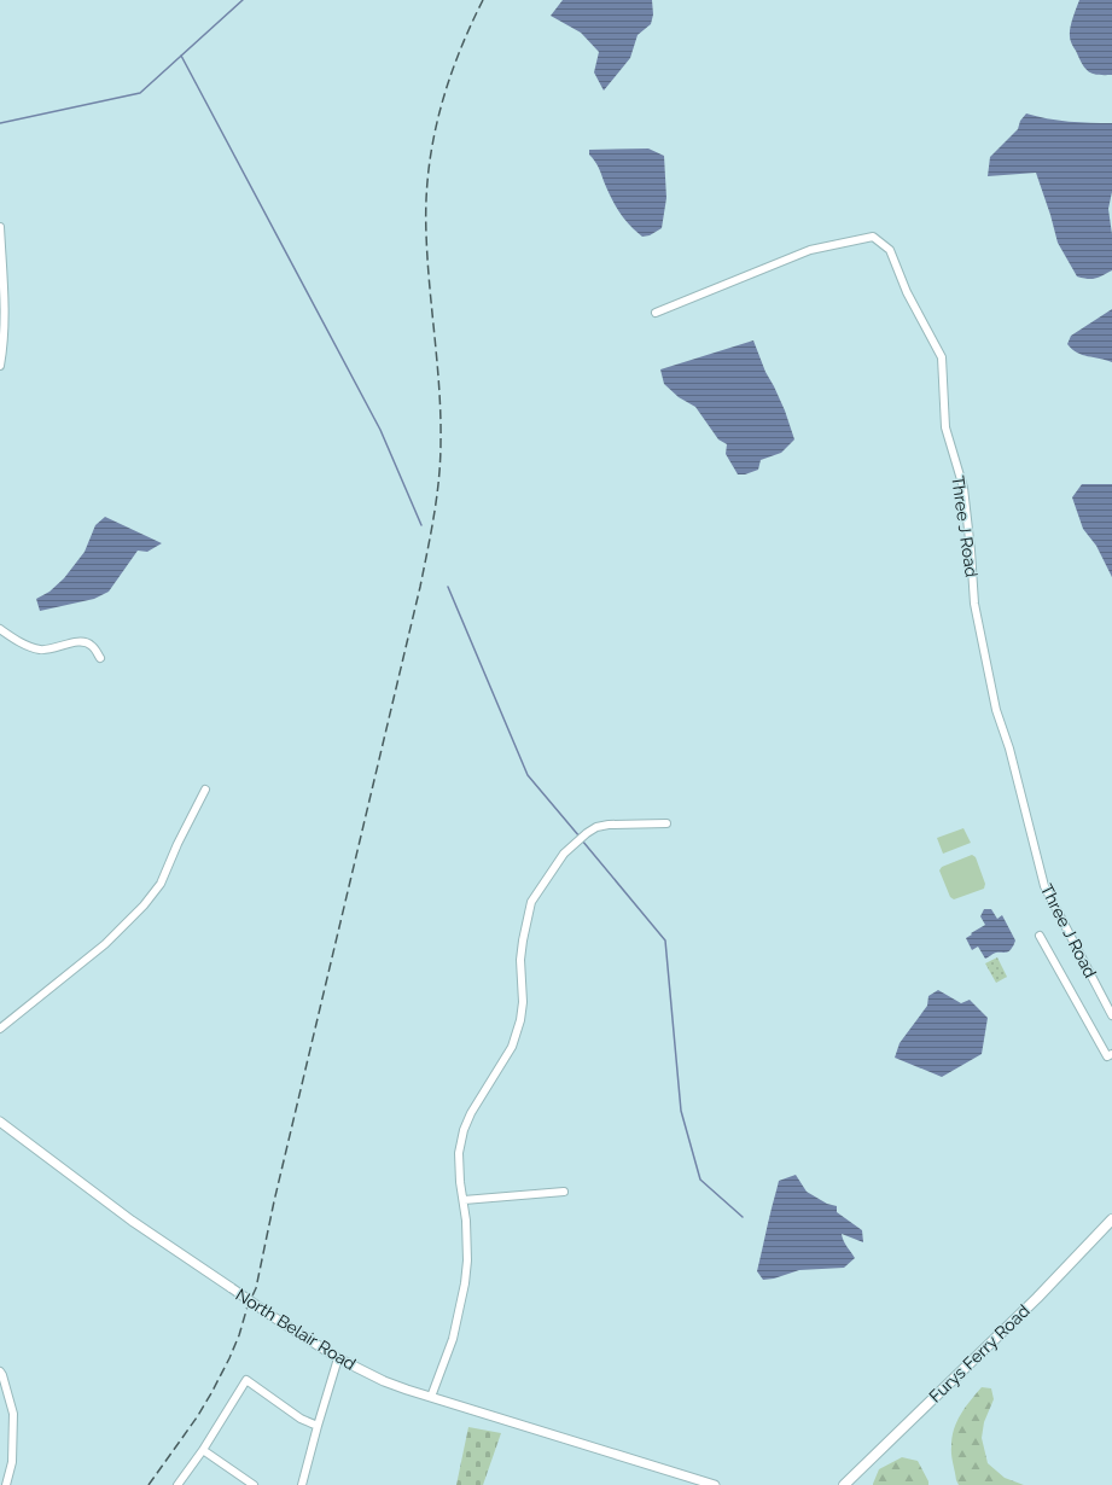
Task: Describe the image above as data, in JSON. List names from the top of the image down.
{
  "streets": {
    "main road": ["Furys Ferry Road"],
    "street": ["Three J Road", "North Belair Road"]
  }
}
